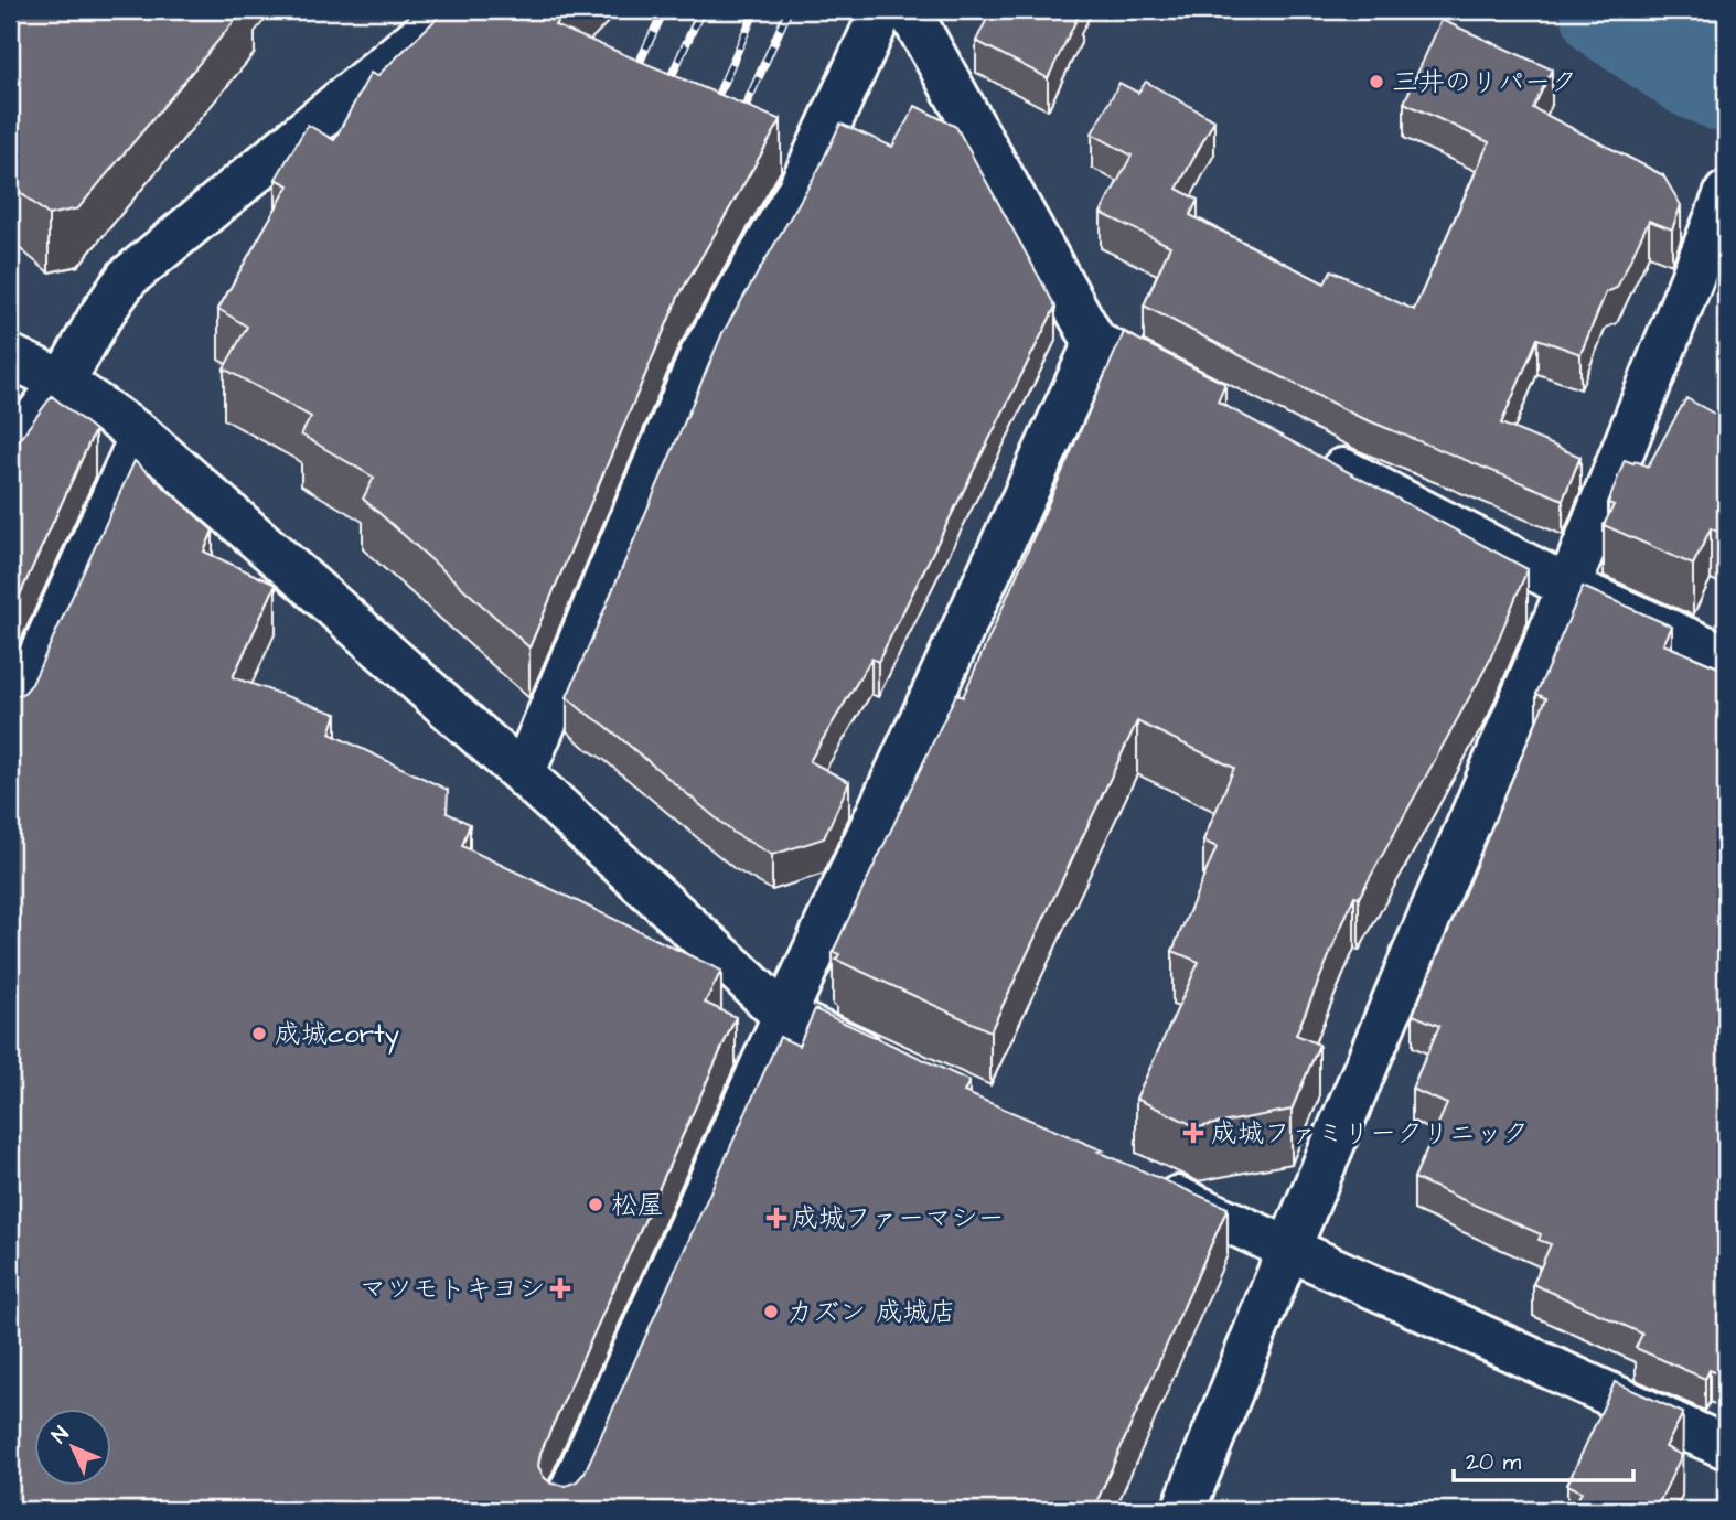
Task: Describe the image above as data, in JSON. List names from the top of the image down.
{
  "places": {
    "other": [
      "三井のリパーク",
      "成城corty",
      "松屋",
      "カズン 成城店"
    ],
    "health": ["成城ファミリークリニック", "成城ファーマシー", "マツモトキヨシ"]
  },
  "scale_bar": "20 m",
  "north": "top left"
}
